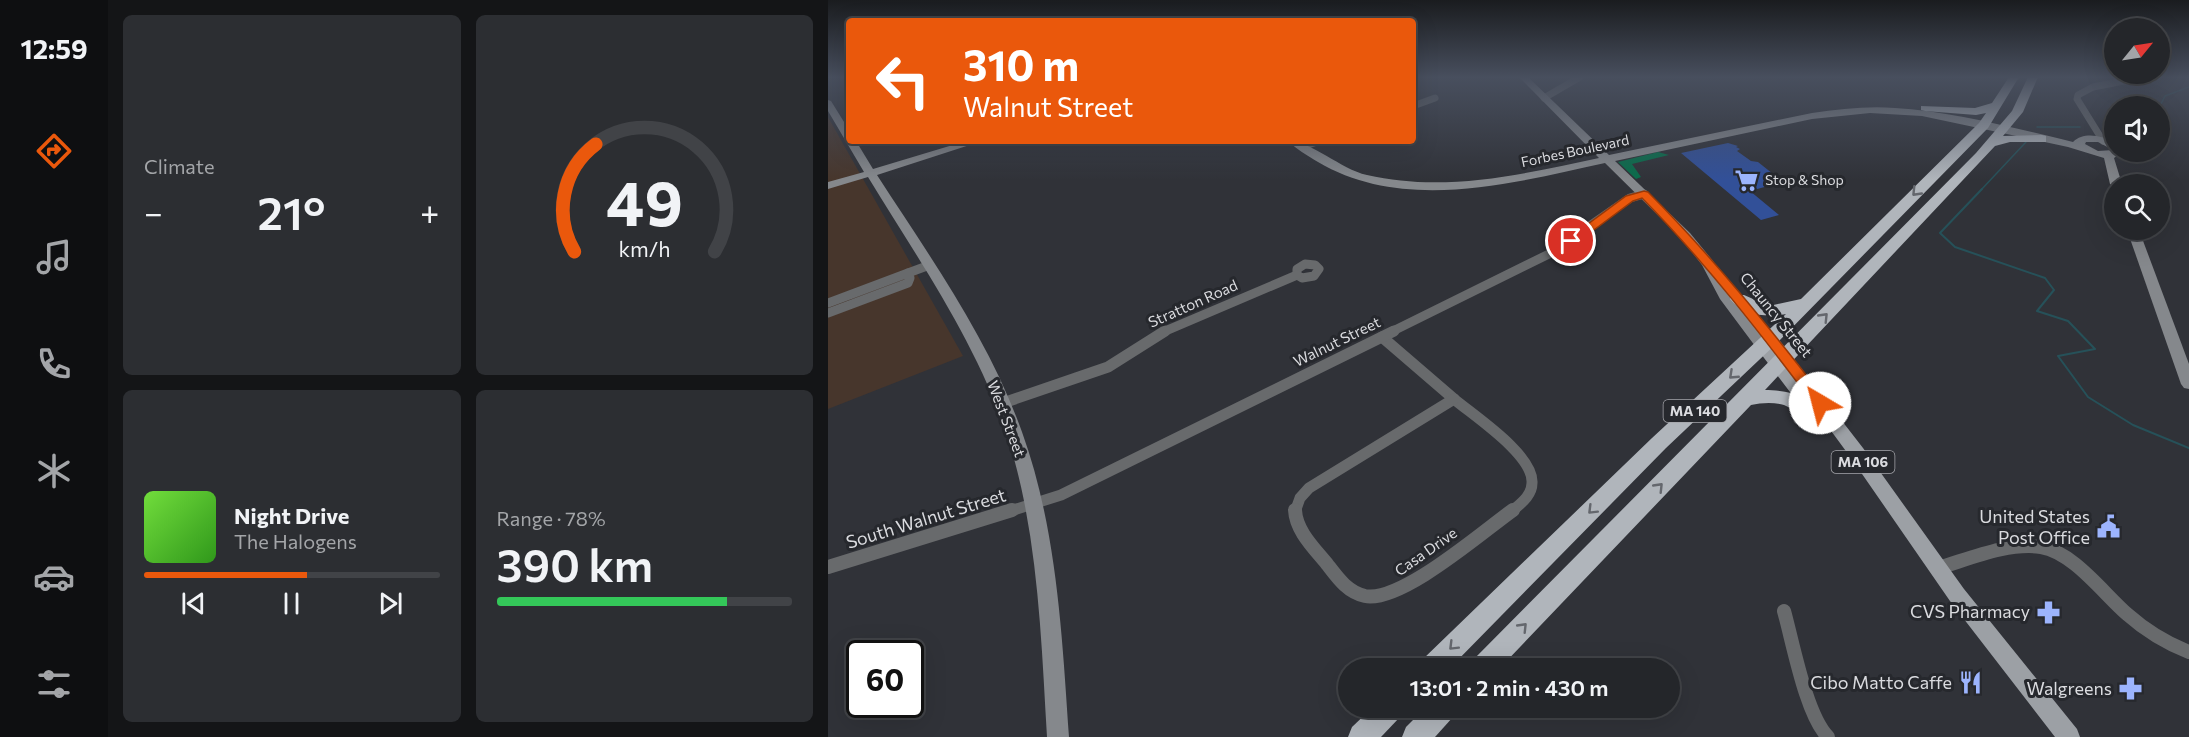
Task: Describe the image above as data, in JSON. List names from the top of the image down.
{
  "streets": {
    "highway": ["MA 140"],
    "main road": ["Chauncy Street", "MA 106"],
    "street": [
      "Forbes Boulevard",
      "Stratton Road",
      "Walnut Street",
      "West Street",
      "South Walnut Street",
      "Casa Drive"
    ]
  },
  "crossings": [
    ["Forbes Boulevard", "Chauncy Street"],
    ["Forbes Boulevard", "MA 140"],
    ["Stratton Road", "West Street"],
    ["Chauncy Street", "Walnut Street"],
    ["Chauncy Street", "MA 140"],
    ["Walnut Street", "West Street"],
    ["Walnut Street", "South Walnut Street"],
    ["Walnut Street", "Casa Drive"],
    ["West Street", "South Walnut Street"]
  ],
  "places": {
    "supermarket": ["Stop & Shop"],
    "public building": ["United States Post Office"],
    "pharmacy": ["CVS Pharmacy", "Walgreens"],
    "restaurant": ["Cibo Matto Caffe"]
  },
  "north": "top right",
  "page": {
    "tabs": "12:59",
    "tile": [
      "Climate",
      ["Range · 78%", "390 km"]
    ],
    "turn": ["310 m", "Walnut Street"],
    "heat": ["−", "21°", "+"],
    "song": ["Night Drive", "The Halogens"],
    "limit": "60",
    "trip": "13:01 · 2 min · 430 m",
    "gauge": ["49", "km/h"]
  }
}
